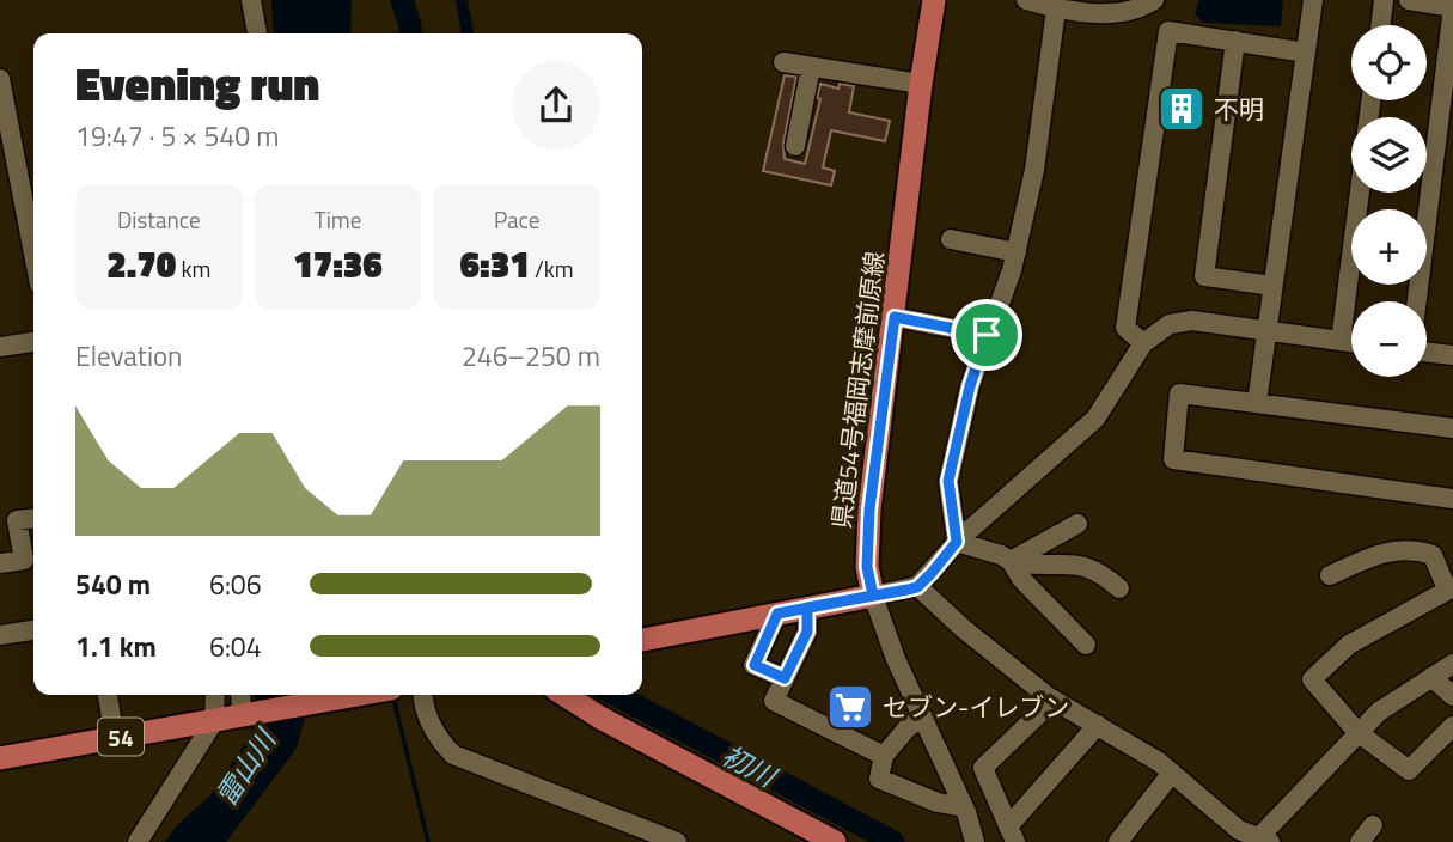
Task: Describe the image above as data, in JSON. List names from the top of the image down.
{
  "streets": {
    "main road": ["県道54号福岡志摩前原線", "54"]
  },
  "water": ["初川", "雷山川"],
  "places": {
    "building": ["不明"],
    "supermarket": ["セブン-イレブン"]
  },
  "page": {
    "map_buttons": ["+", "−"],
    "heading": ["Evening run", "19:47 · 5 × 540 m"],
    "stats": [
      ["Distance", "2.70 km"],
      ["Time", "17:36"],
      ["Pace", "6:31 /km"]
    ],
    "chart": ["Elevation", "246–250 m"],
    "list": [
      {
        "name": "540 m",
        "note": "6:06"
      },
      {
        "name": "1.1 km",
        "note": "6:04"
      }
    ]
  }
}
